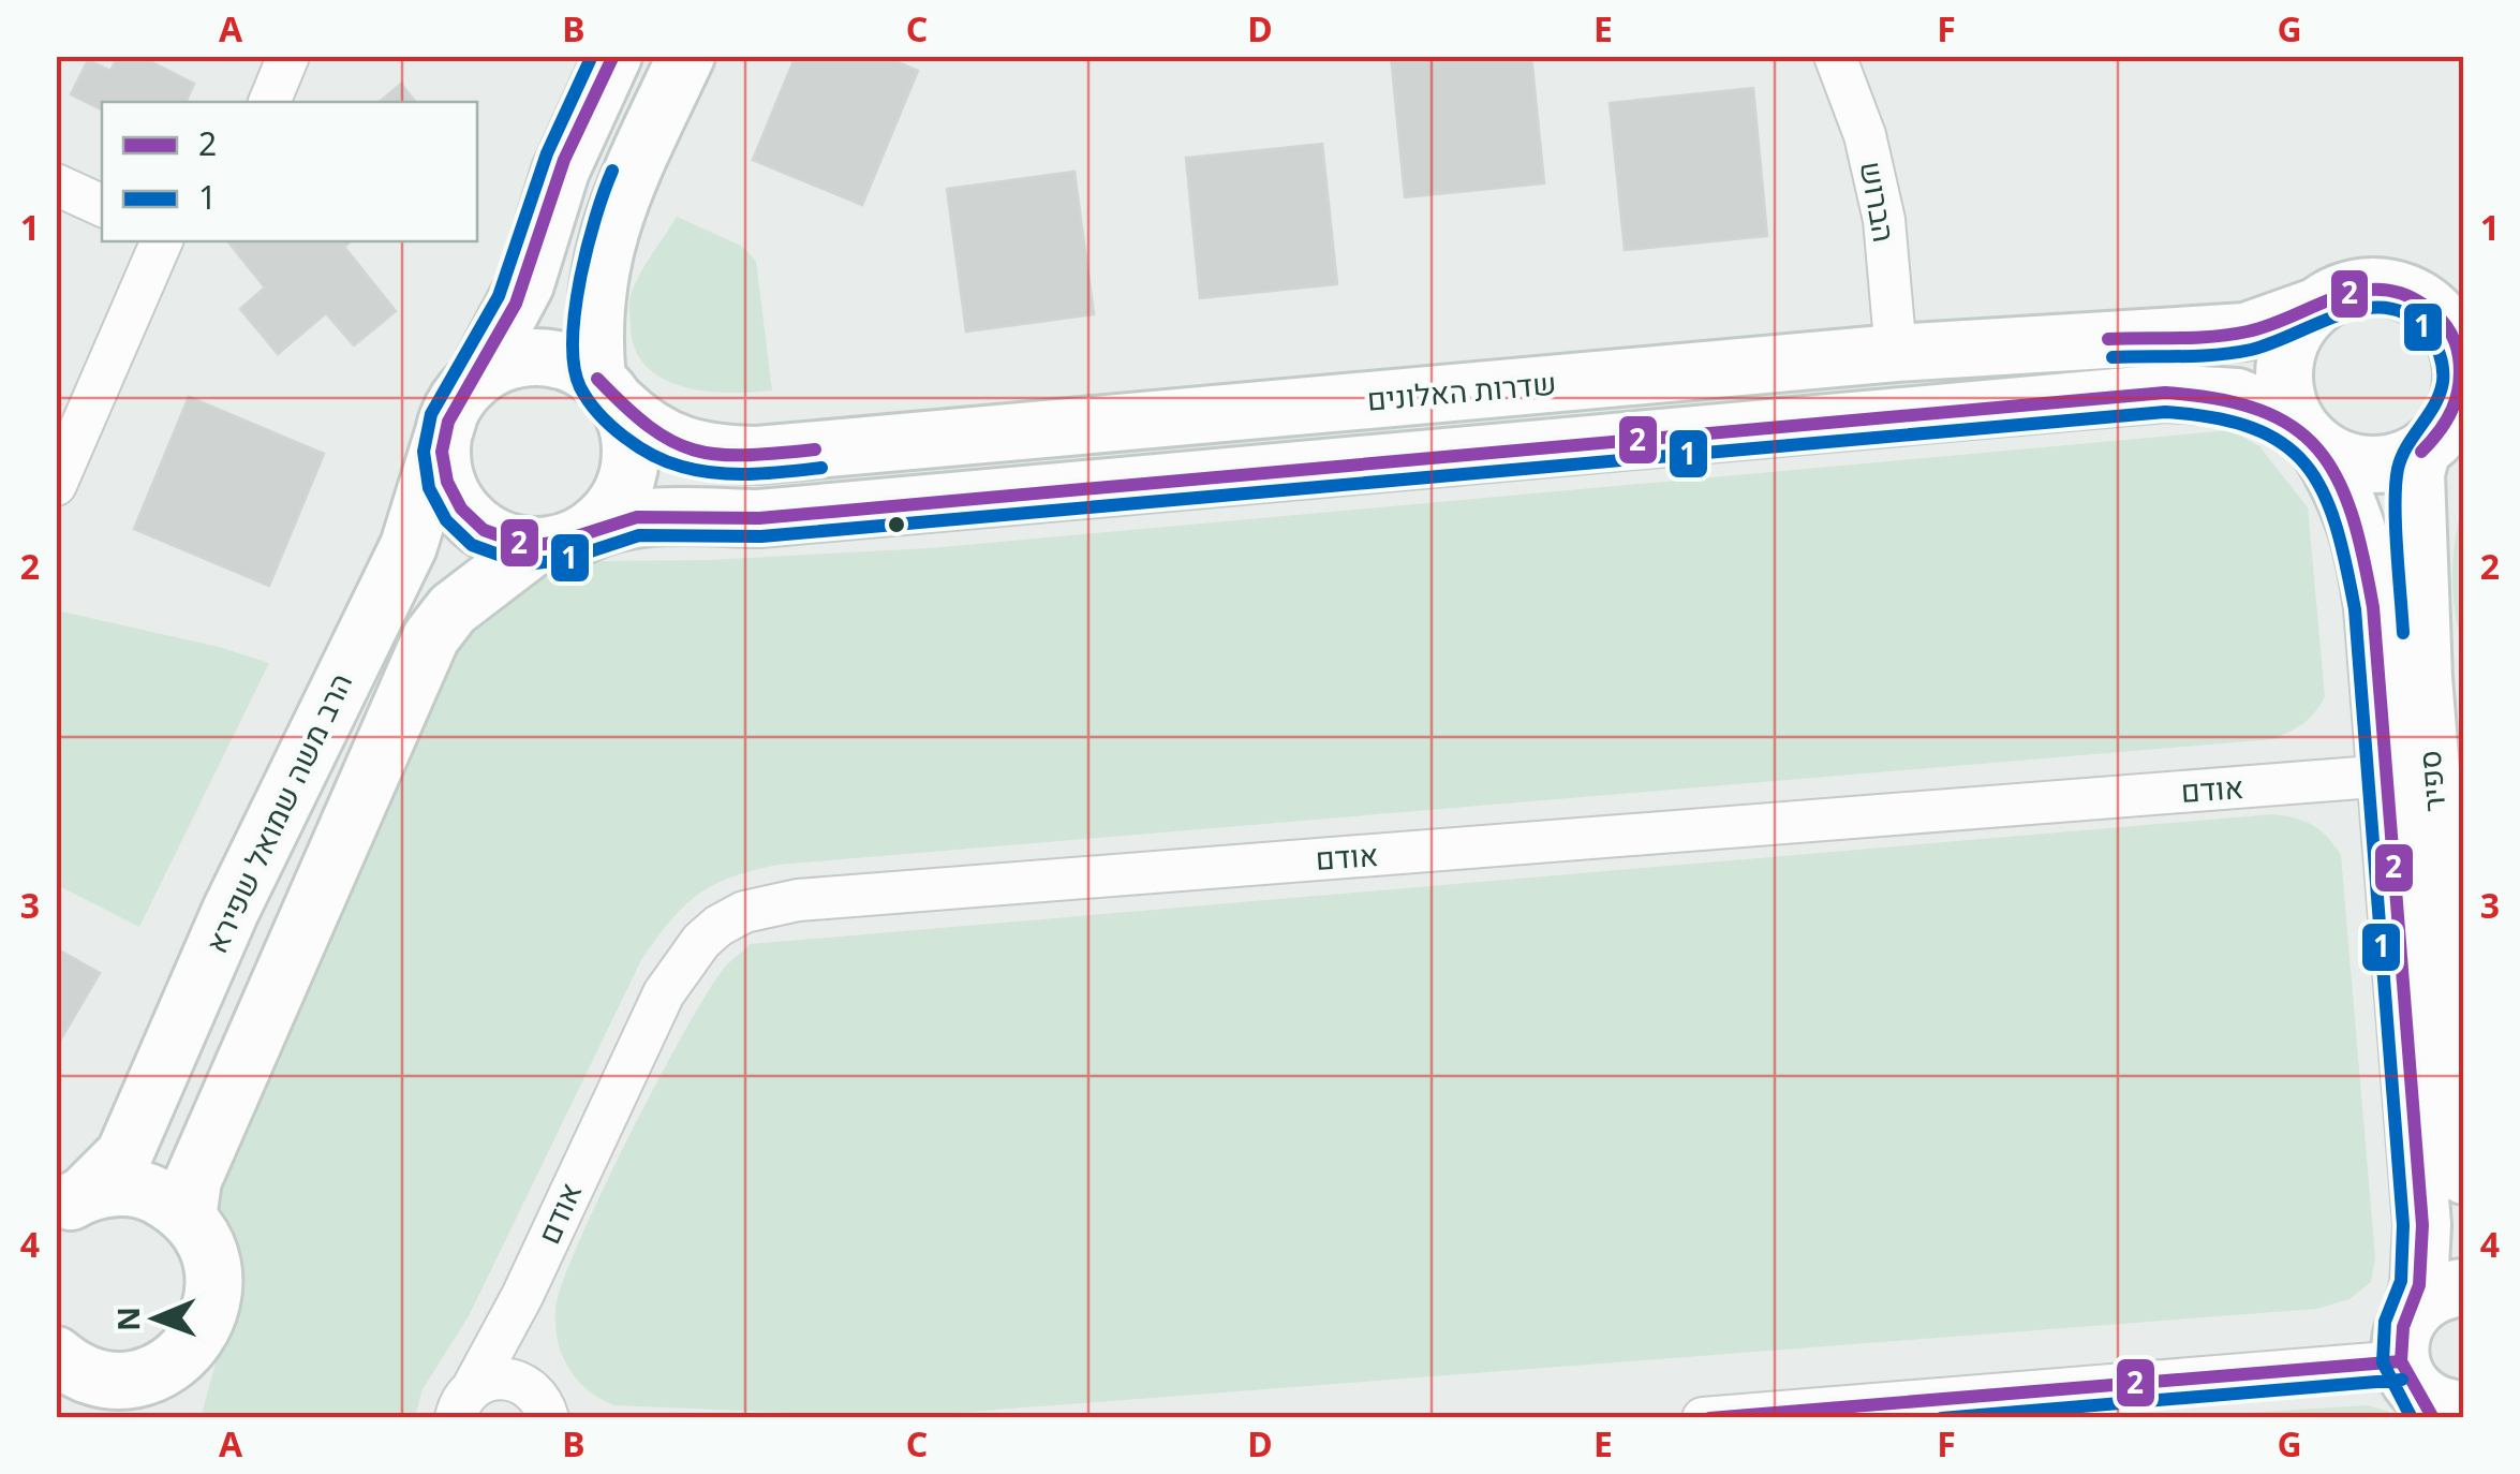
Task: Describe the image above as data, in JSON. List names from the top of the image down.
{
  "streets": {
    "main road": ["שדרות האלונים", "ספיר", "הרב משה שמואל שפירא"],
    "street": ["הברוש", "אודם"]
  },
  "crossings": [
    ["הברוש", "שדרות האלונים"],
    ["שדרות האלונים", "ספיר"],
    ["שדרות האלונים", "הרב משה שמואל שפירא"],
    ["ספיר", "אודם"]
  ],
  "lines": ["transit line 2", "transit line 1"],
  "legend": ["2", "1"],
  "north": "left",
  "grid": {
    "columns": [
      "A",
      "B",
      "C",
      "D",
      "E",
      "F",
      "G"
    ],
    "rows": [
      "1",
      "2",
      "3",
      "4"
    ]
  }
}
